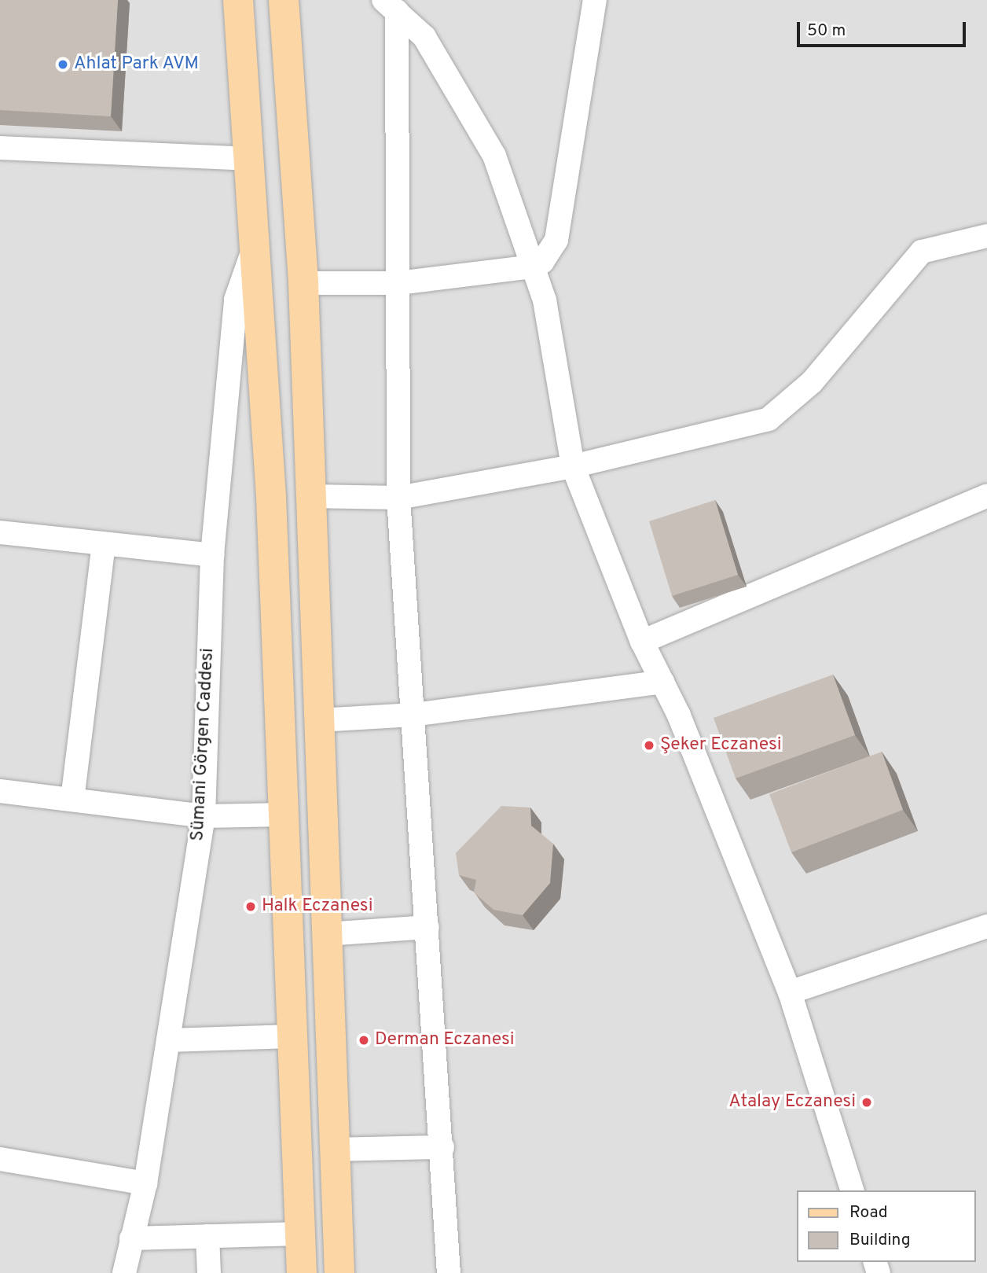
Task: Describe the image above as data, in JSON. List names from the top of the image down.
{
  "streets": {
    "street": ["Sümani Görgen Caddesi"]
  },
  "places": [
    "Ahlat Park AVM",
    "Şeker Eczanesi",
    "Halk Eczanesi",
    "Derman Eczanesi",
    "Atalay Eczanesi"
  ],
  "legend": ["Road", "Building"],
  "scale_bar": "50 m"
}
